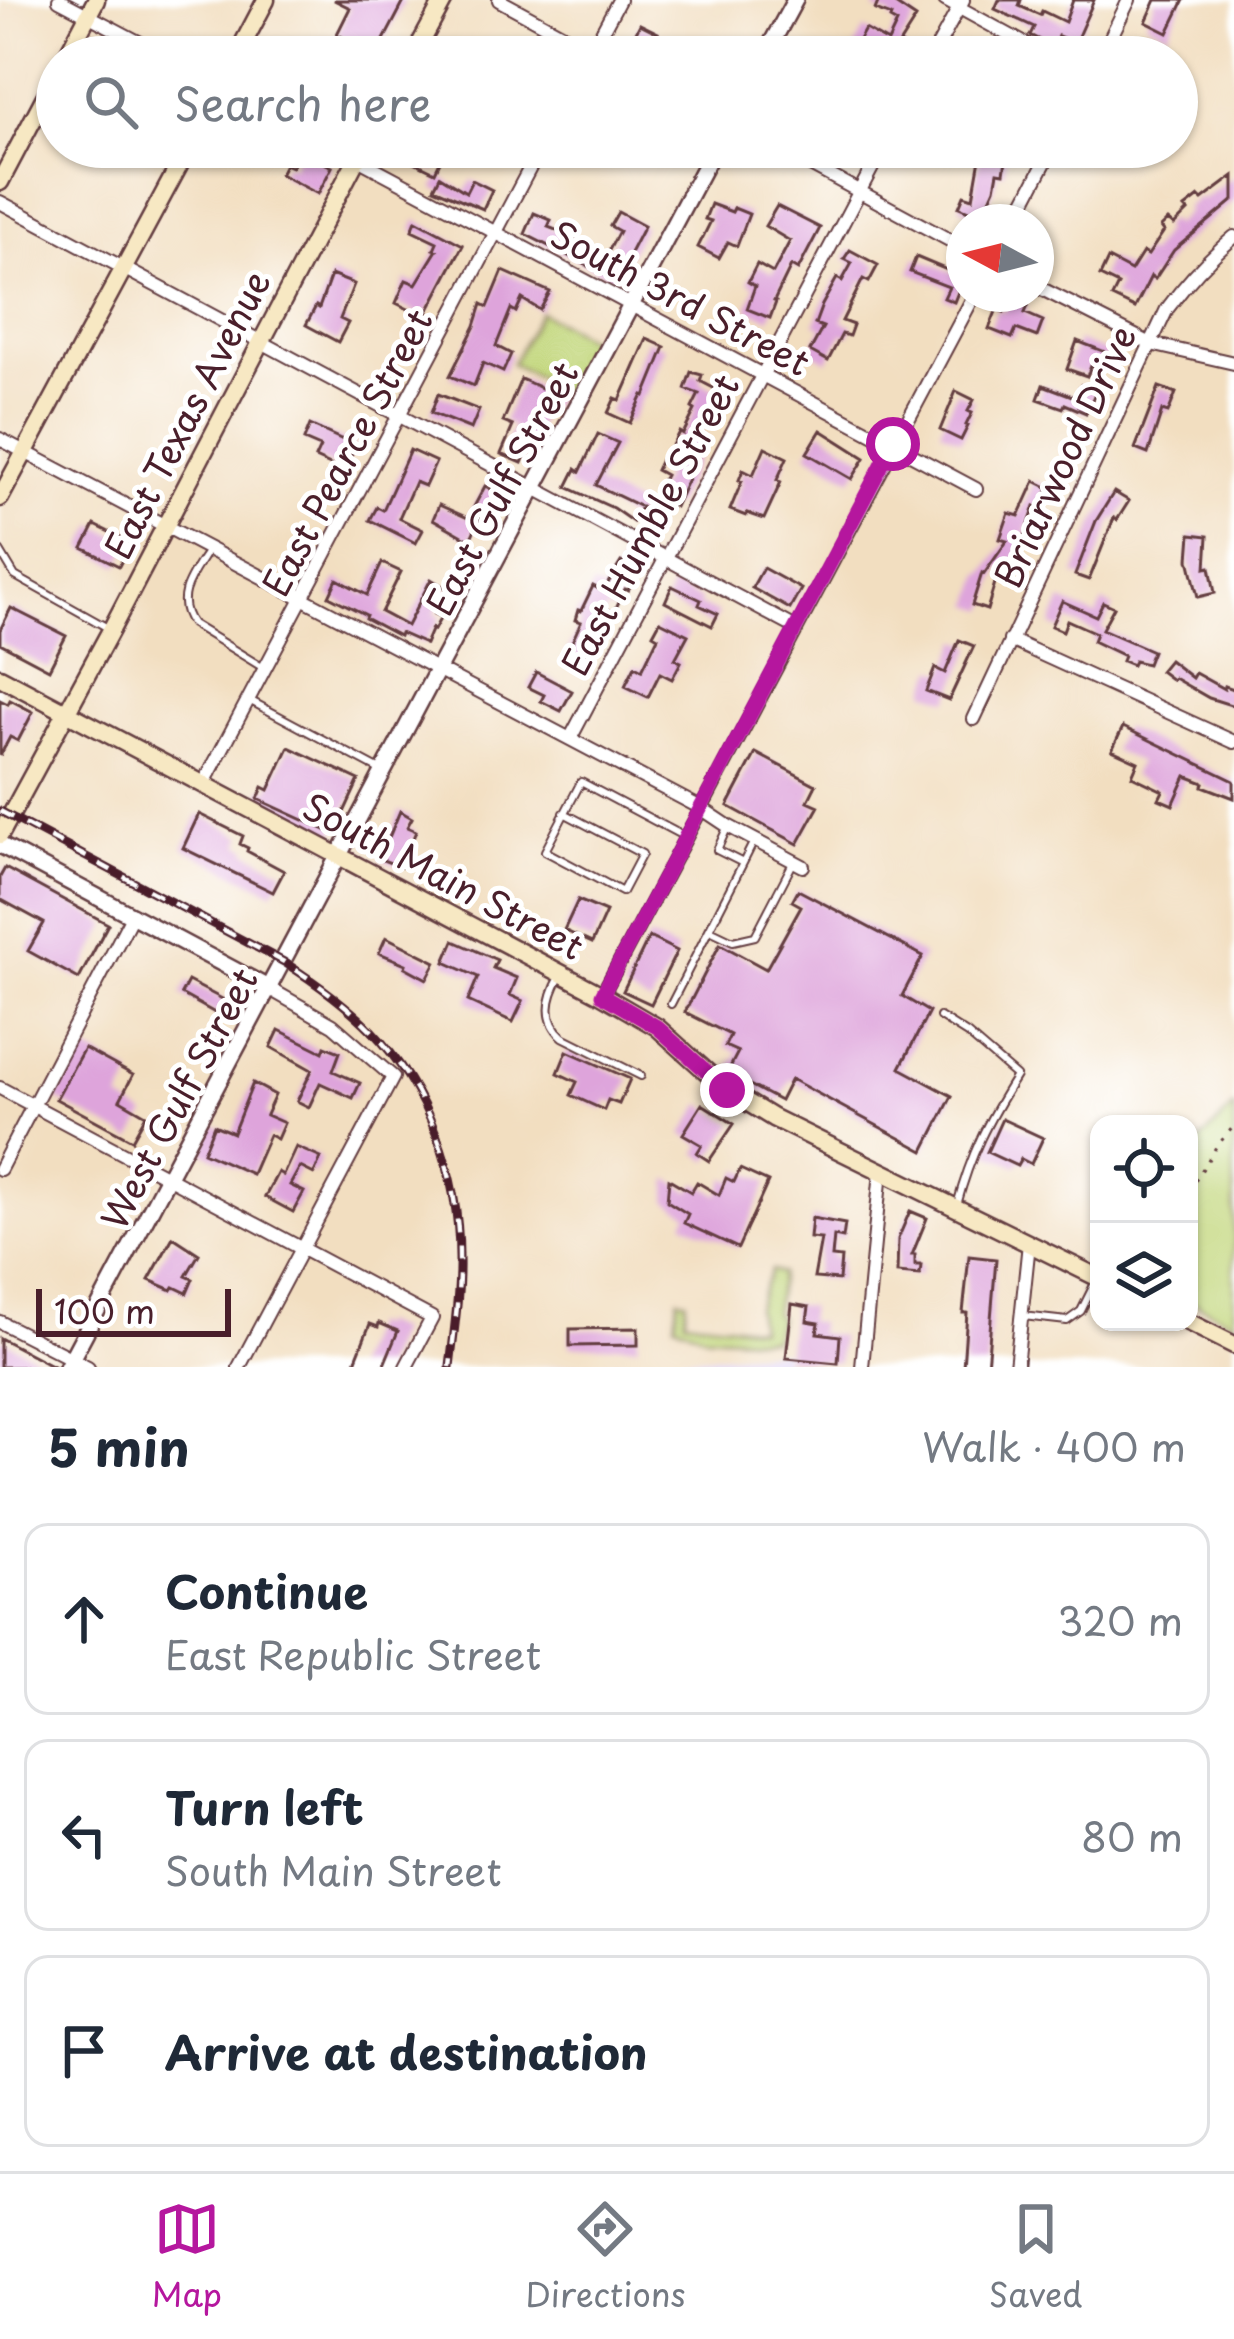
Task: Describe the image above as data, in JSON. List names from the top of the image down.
{
  "streets": {
    "main road": ["East Texas Avenue", "South Main Street"],
    "street": [
      "South 3rd Street",
      "East Pearce Street",
      "Briarwood Drive",
      "East Gulf Street",
      "East Humble Street",
      "West Gulf Street"
    ]
  },
  "crossings": [
    ["South 3rd Street", "East Pearce Street"],
    ["South 3rd Street", "East Gulf Street"],
    ["South 3rd Street", "East Humble Street"],
    ["East Texas Avenue", "South Main Street"],
    ["East Pearce Street", "South Main Street"],
    ["East Gulf Street", "South Main Street"],
    ["East Gulf Street", "West Gulf Street"],
    ["South Main Street", "West Gulf Street"]
  ],
  "scale_bar": "100 m",
  "north": "left",
  "page": {
    "search": "Search here",
    "scale": "100 m",
    "heading": ["5 min", "Walk · 400 m"],
    "list": [
      ["Continue", "East Republic Street", "320 m"],
      ["Turn left", "South Main Street", "80 m"],
      "Arrive at destination"
    ],
    "nav": ["Map", "Directions", "Saved"]
  }
}
